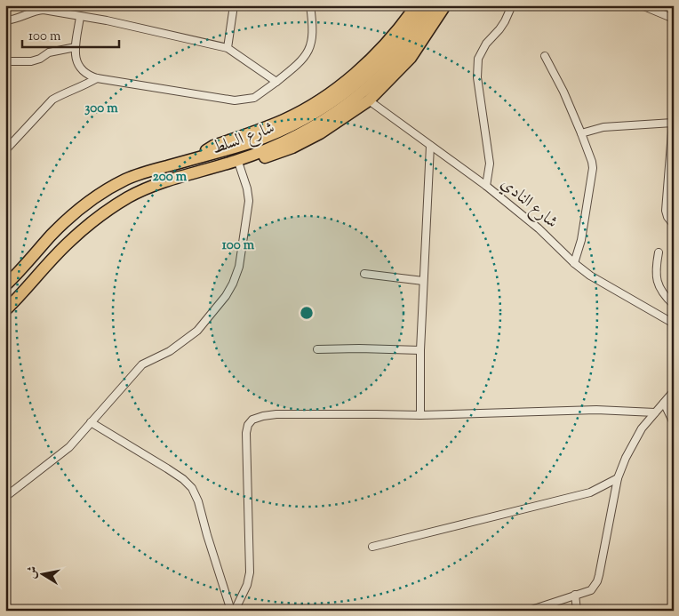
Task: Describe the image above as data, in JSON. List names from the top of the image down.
{
  "streets": {
    "main road": ["شارع السلط"],
    "street": ["شارع النادي"]
  },
  "scale_bar": "100 m",
  "north": "left",
  "rings": ["300 m", "200 m", "100 m"]
}
